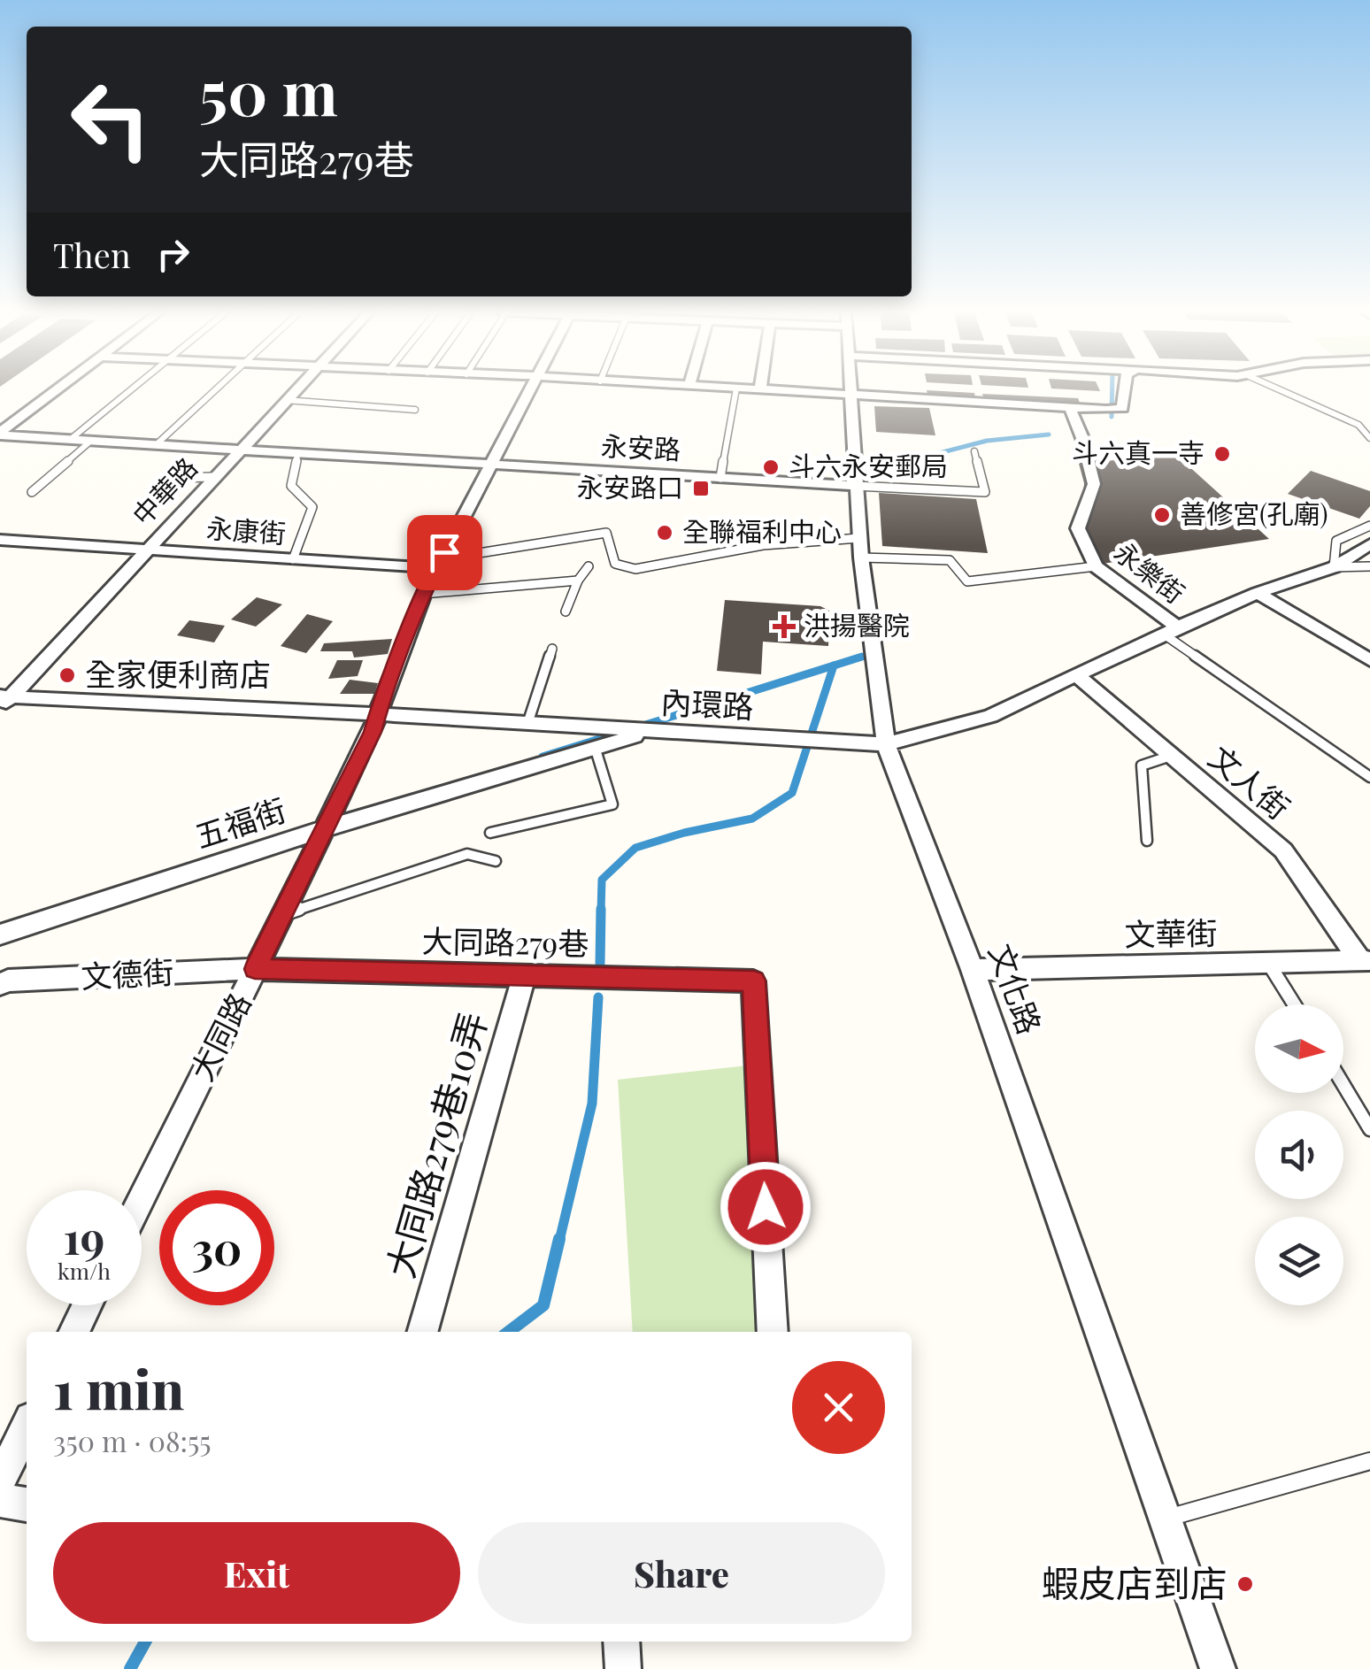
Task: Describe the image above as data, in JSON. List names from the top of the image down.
{
  "streets": {
    "street": [
      "永安路",
      "中華路",
      "永康街",
      "永樂街",
      "內環路",
      "文人街",
      "五福街",
      "文華街",
      "大同路279巷",
      "文德街",
      "文化路",
      "大同路",
      "大同路279巷10弄"
    ]
  },
  "crossings": [
    ["永安路", "中華路"],
    ["永安路", "文化路"],
    ["永安路", "大同路"],
    ["中華路", "永康街"],
    ["中華路", "內環路"],
    ["永康街", "大同路"],
    ["永樂街", "內環路"],
    ["內環路", "文人街"],
    ["內環路", "五福街"],
    ["內環路", "文化路"],
    ["內環路", "大同路"],
    ["文人街", "文華街"],
    ["五福街", "大同路"],
    ["文華街", "文化路"],
    ["大同路279巷", "文德街"],
    ["大同路279巷", "大同路"],
    ["大同路279巷", "大同路279巷10弄"],
    ["文德街", "大同路"]
  ],
  "places": {
    "other": [
      "斗六真一寺",
      "斗六永安郵局",
      "善修宮(孔廟)",
      "全聯福利中心",
      "全家便利商店",
      "蝦皮店到店"
    ],
    "transit": ["永安路口"],
    "health": ["洪揚醫院"]
  },
  "north": "right",
  "page": {
    "turn": ["50 m", "大同路279巷"],
    "then": "Then",
    "speed": "19 km/h",
    "limit": "30",
    "heading": ["1 min", "350 m · 08:55"],
    "buttons": ["Exit", "Share"]
  }
}
